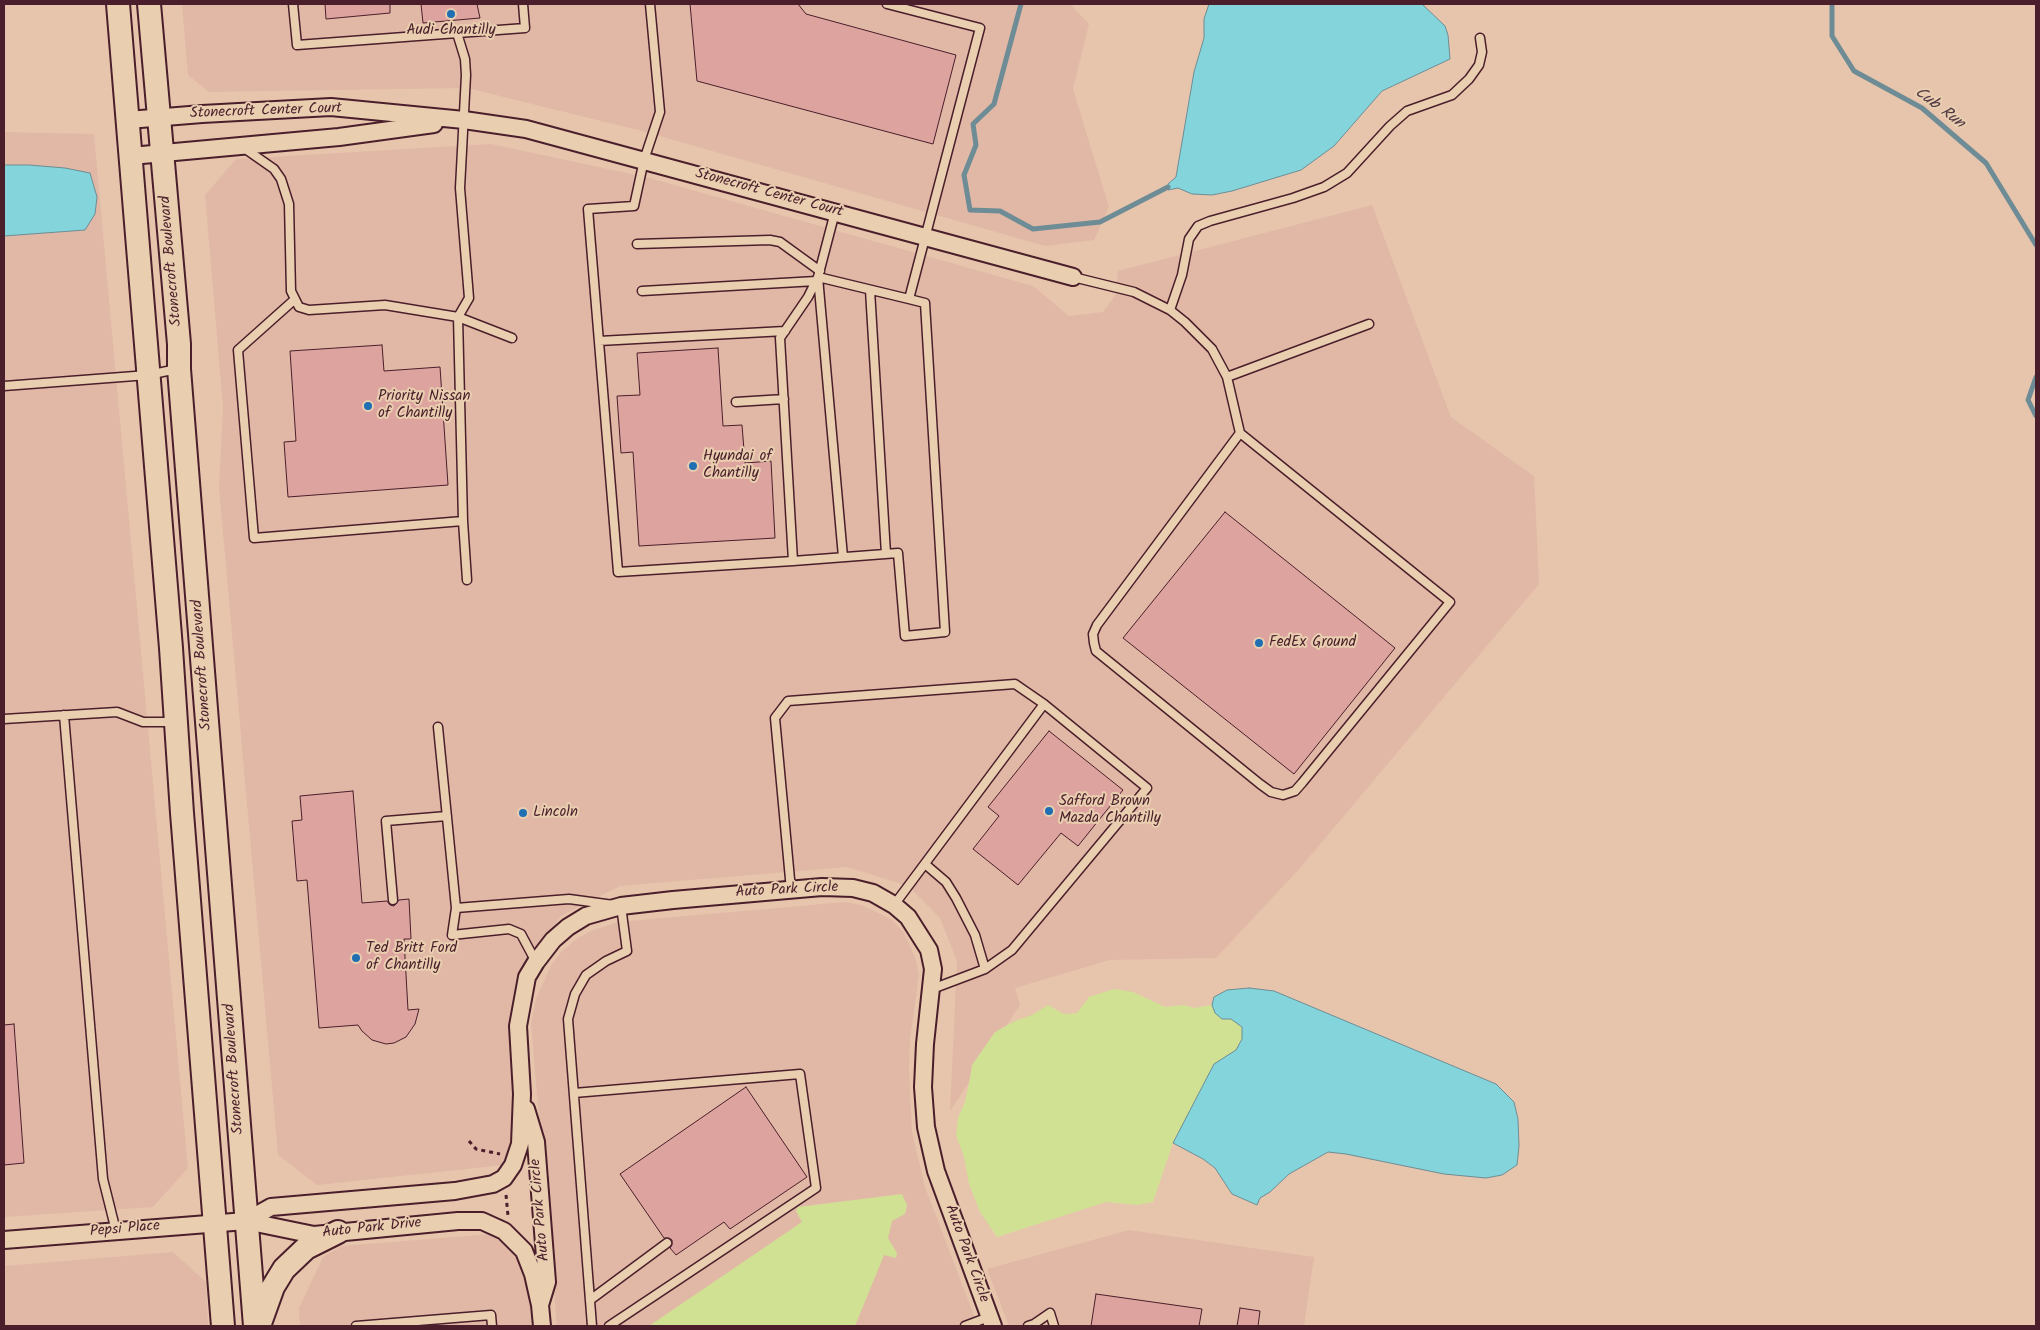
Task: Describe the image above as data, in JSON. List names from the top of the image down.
{
  "streets": {
    "main road": ["Stonecroft Boulevard"],
    "street": [
      "Stonecroft Center Court",
      "Auto Park Circle",
      "Auto Park Drive",
      "Pepsi Place"
    ]
  },
  "crossings": [
    ["Stonecroft Center Court", "Stonecroft Boulevard"],
    ["Stonecroft Boulevard", "Auto Park Drive"],
    ["Stonecroft Boulevard", "Pepsi Place"],
    ["Auto Park Circle", "Auto Park Drive"],
    ["Auto Park Drive", "Pepsi Place"]
  ],
  "water": ["Cub Run"],
  "places": [
    "Audi Chantilly",
    "Priority Nissan of Chantilly",
    "Hyundai of Chantilly",
    "FedEx Ground",
    "Safford Brown Mazda Chantilly",
    "Lincoln",
    "Ted Britt Ford of Chantilly"
  ]
}
